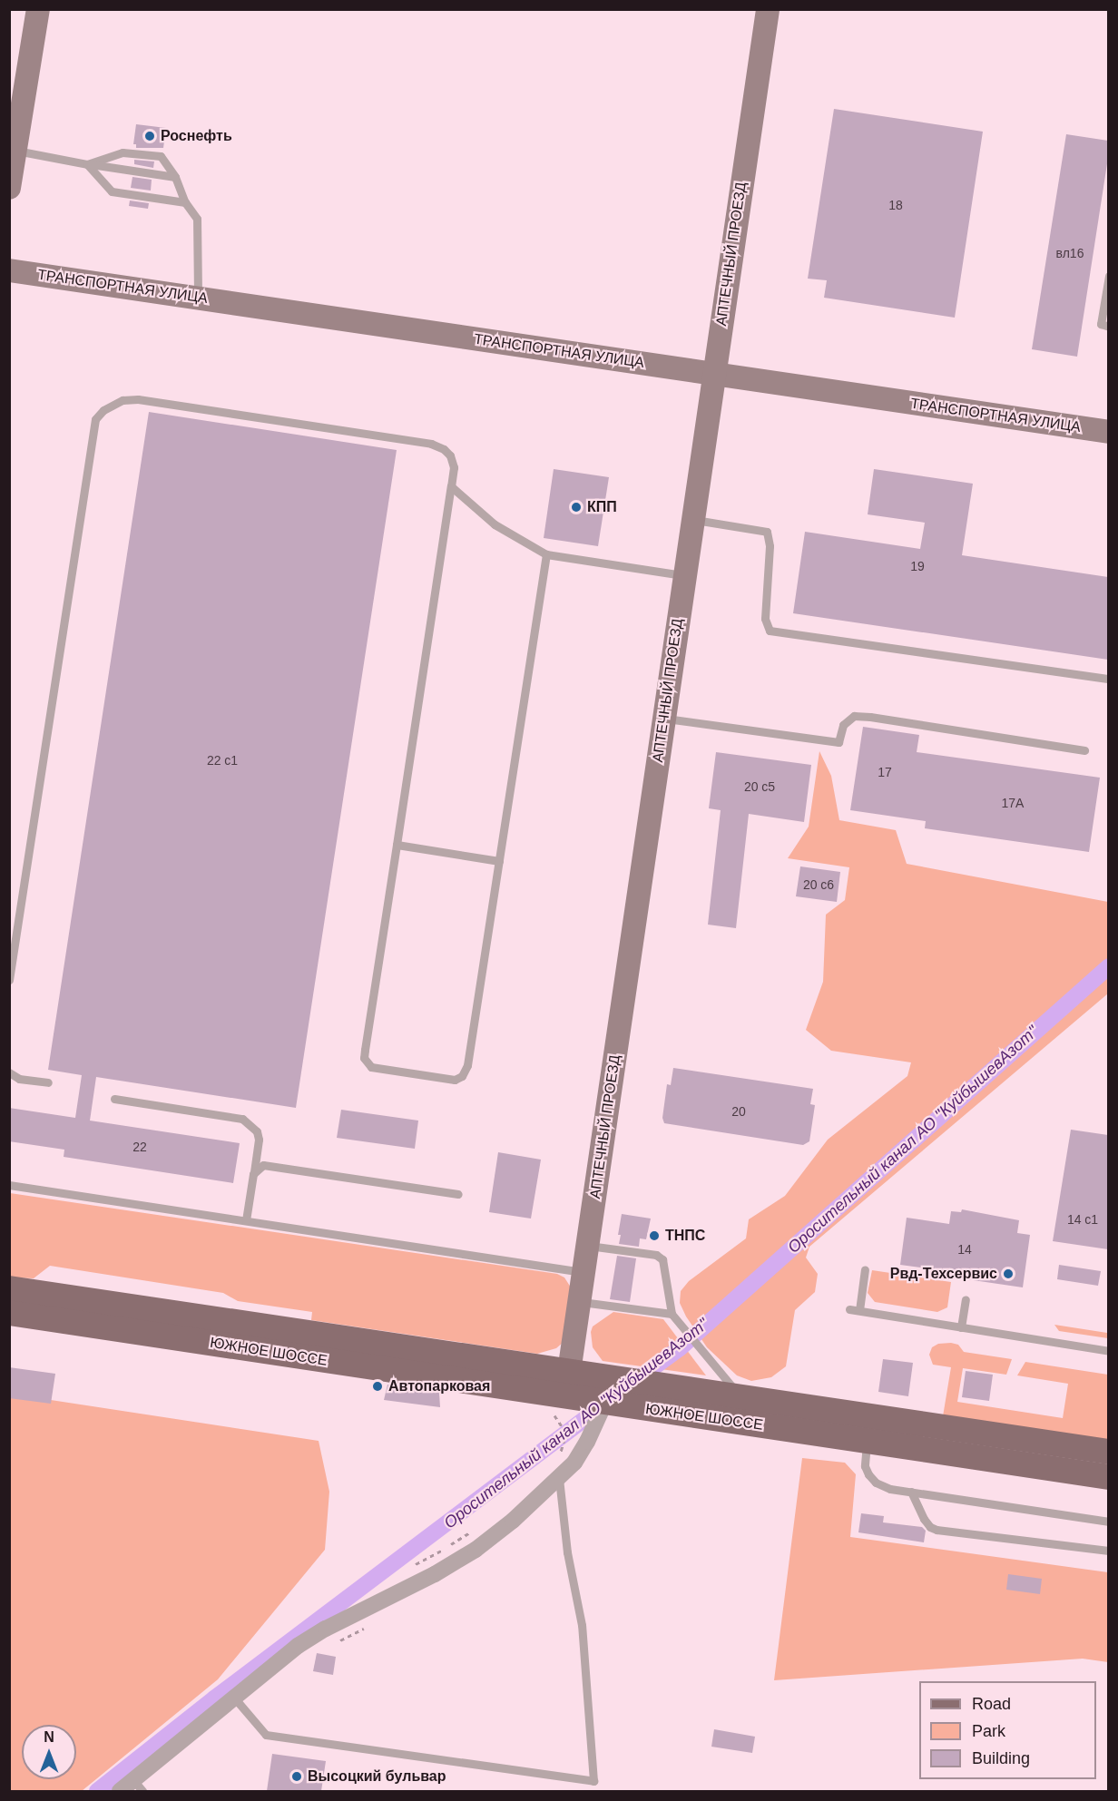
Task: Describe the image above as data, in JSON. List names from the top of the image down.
{
  "streets": {
    "main road": ["ЮЖНОЕ ШОССЕ"],
    "street": ["АПТЕЧНЫЙ ПРОЕЗД", "ТРАНСПОРТНАЯ УЛИЦА"]
  },
  "crossings": [
    ["АПТЕЧНЫЙ ПРОЕЗД", "ТРАНСПОРТНАЯ УЛИЦА"],
    ["АПТЕЧНЫЙ ПРОЕЗД", "ЮЖНОЕ ШОССЕ"]
  ],
  "water": ["Оросительный канал АО \"КуйбышевАзот\""],
  "places": [
    "Роснефть",
    "КПП",
    "ТНПС",
    "Рвд-Техсервис",
    "Автопарковая",
    "Высоцкий бульвар"
  ],
  "house_numbers": [
    "18",
    "вл16",
    "19",
    "22 с1",
    "17",
    "20 с5",
    "17А",
    "20 с6",
    "20",
    "22",
    "14 с1",
    "14"
  ],
  "legend": ["Road", "Park", "Building"],
  "north": "top"
}
